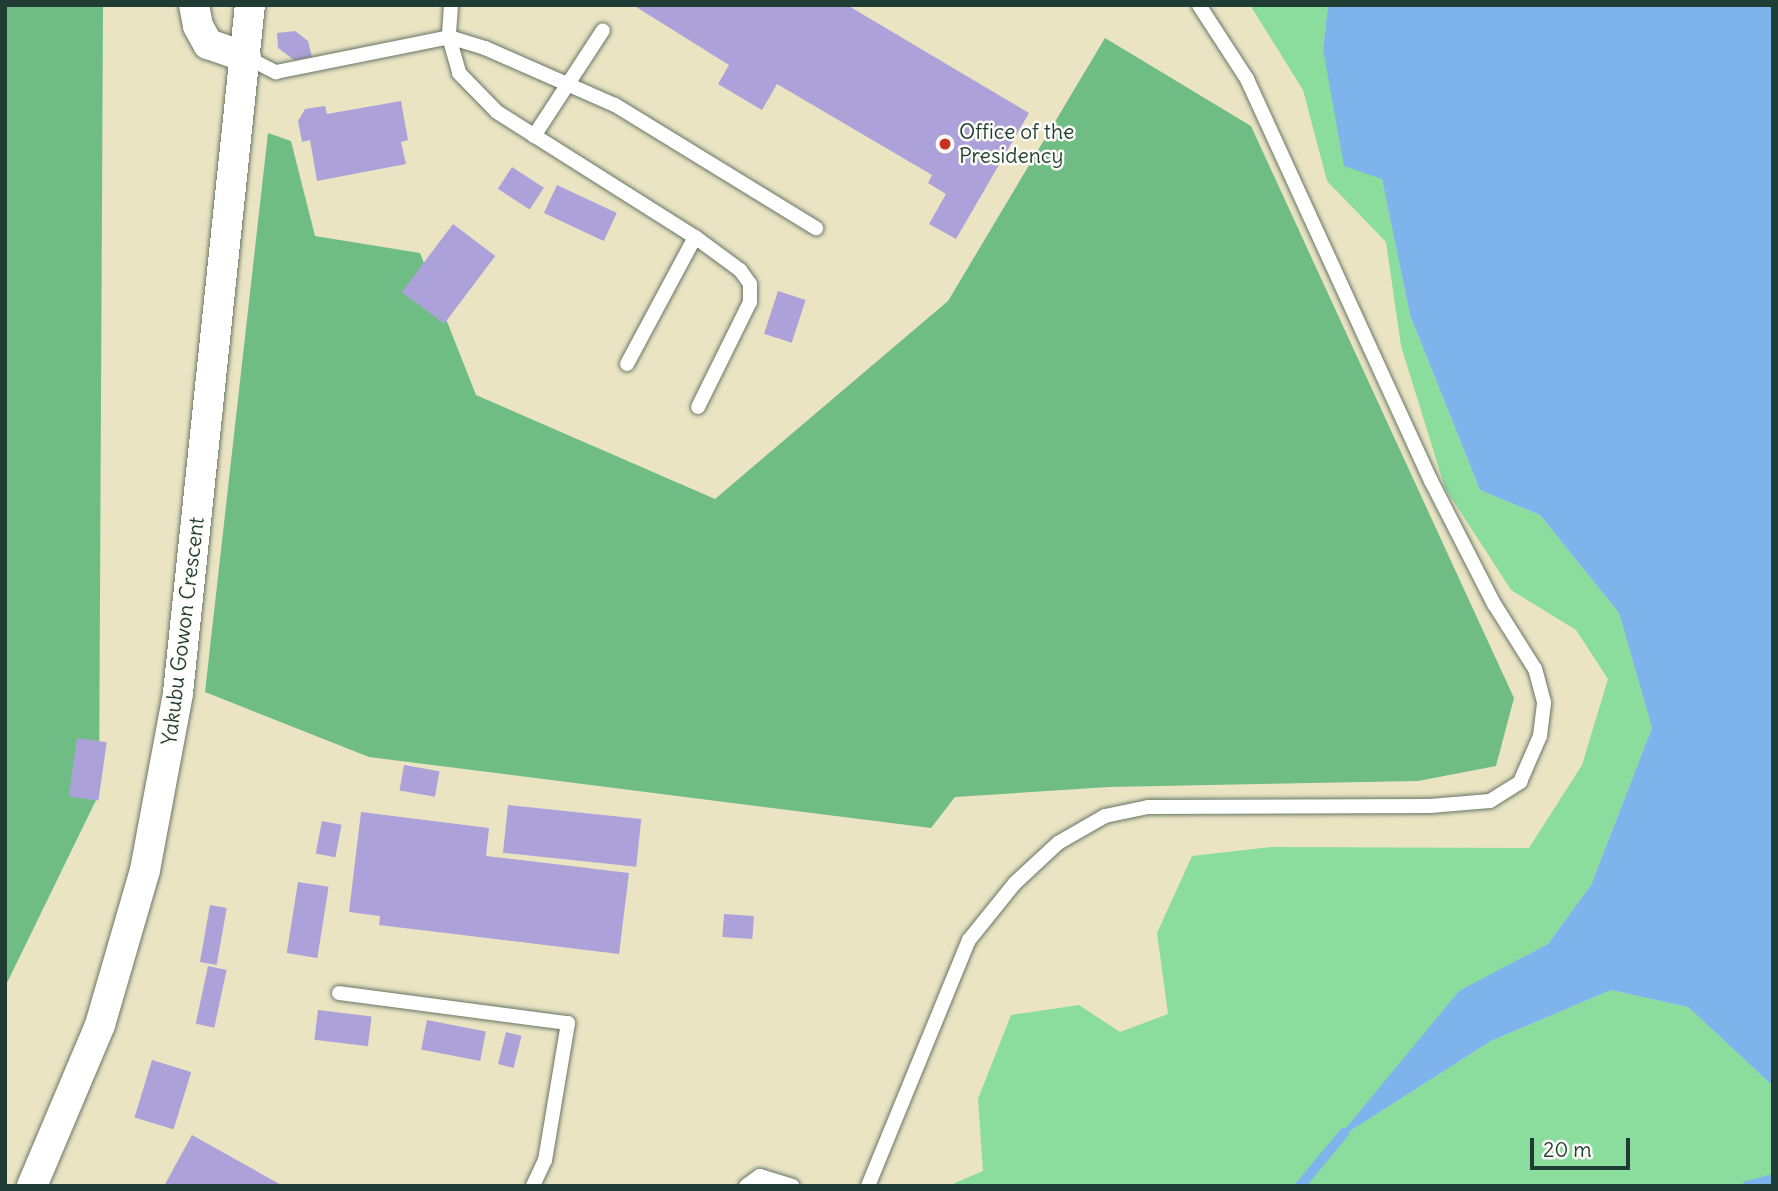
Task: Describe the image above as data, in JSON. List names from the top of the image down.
{
  "streets": {
    "street": ["Yakubu Gowon Crescent"]
  },
  "places": ["Office of the Presidency"],
  "scale_bar": "20 m"
}
